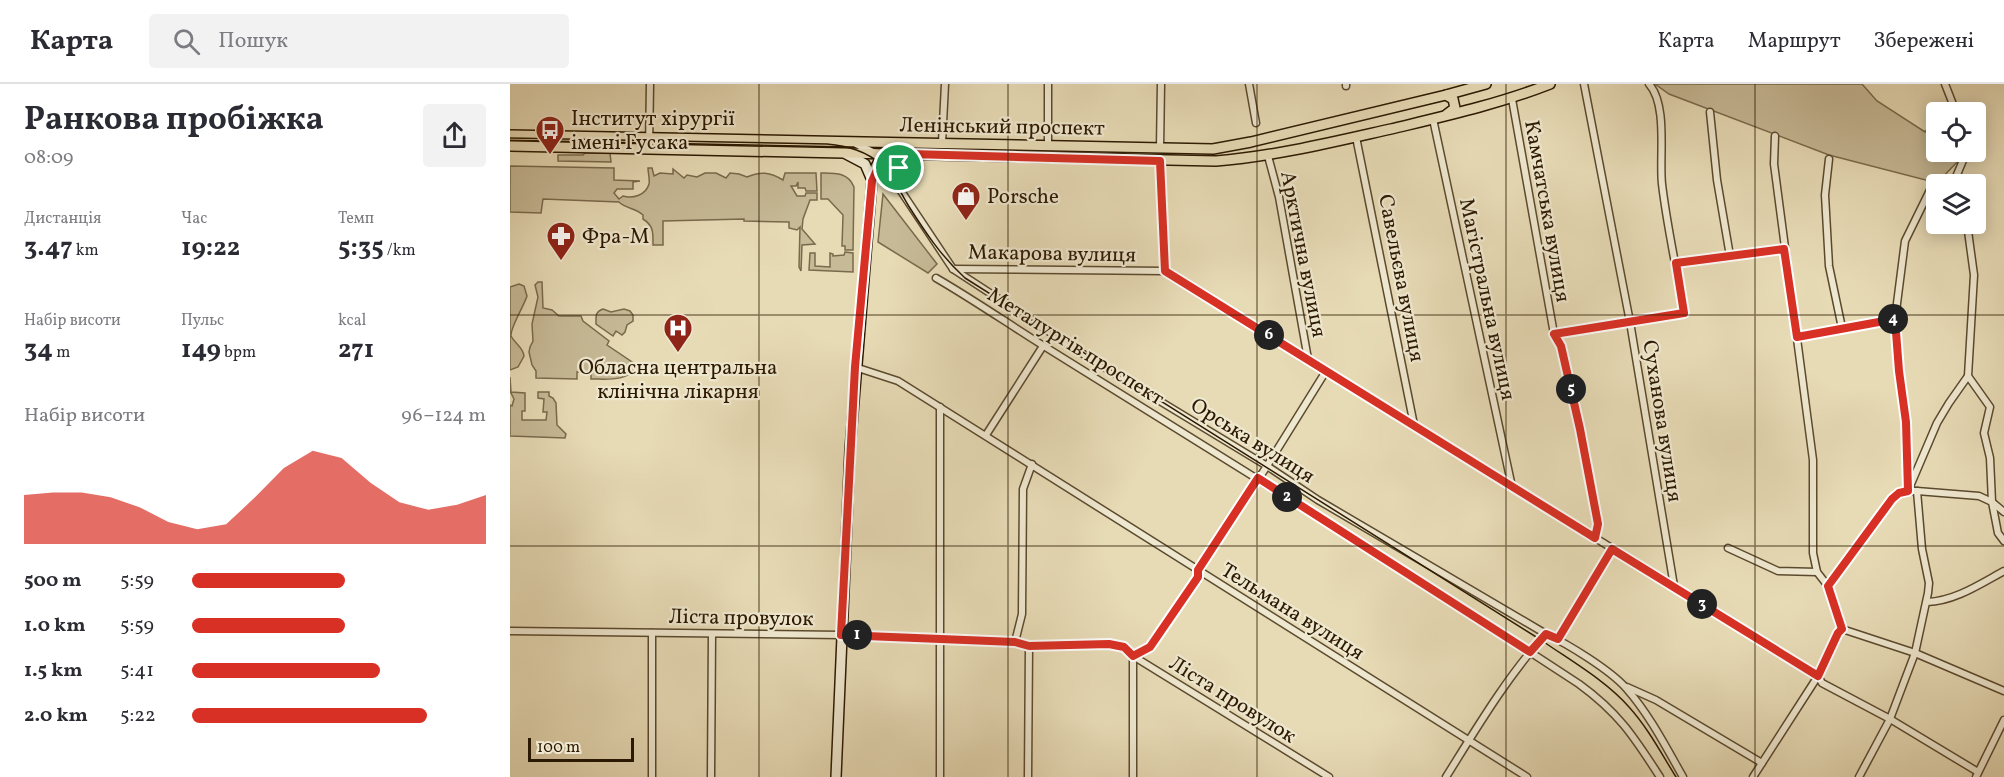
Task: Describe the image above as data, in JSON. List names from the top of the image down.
{
  "streets": {
    "main road": ["Ленінський проспект"],
    "street": [
      "Камчатська вулиця",
      "Макарова вулиця",
      "Арктична вулиця",
      "Савельєва вулиця",
      "Магістральна вулиця",
      "Металургів проспект",
      "Суханова вулиця",
      "Орська вулиця",
      "Тельмана вулиця",
      "Ліста провулок"
    ]
  },
  "crossings": [
    ["Ленінський проспект", "Камчатська вулиця"],
    ["Ленінський проспект", "Арктична вулиця"],
    ["Ленінський проспект", "Савельєва вулиця"],
    ["Ленінський проспект", "Магістральна вулиця"],
    ["Ленінський проспект", "Орська вулиця"],
    ["Камчатська вулиця", "Макарова вулиця"],
    ["Макарова вулиця", "Арктична вулиця"],
    ["Макарова вулиця", "Савельєва вулиця"],
    ["Макарова вулиця", "Магістральна вулиця"],
    ["Макарова вулиця", "Суханова вулиця"],
    ["Макарова вулиця", "Орська вулиця"]
  ],
  "places": {
    "bus stop": ["Інститут хірургії імені Гусака"],
    "shop": ["Porsche"],
    "pharmacy": ["Фра-М"],
    "hospital": ["Обласна центральна клінічна лікарня"]
  },
  "scale_bar": "100 m",
  "page": {
    "header": "Карта",
    "search": "Пошук",
    "nav": ["Карта", "Маршрут", "Збережені"],
    "heading": ["Ранкова пробіжка", "08:09"],
    "stats": [
      ["Дистанція", "3.47 km"],
      ["Час", "19:22"],
      ["Темп", "5:35 /km"],
      ["Набір висоти", "34 m"],
      ["Пульс", "149 bpm"],
      ["kcal", "271"]
    ],
    "pins": [
      "4",
      "6",
      "5",
      "2",
      "3",
      "1"
    ],
    "chart": ["Набір висоти", "96–124 m"],
    "list": [
      {
        "name": "500 m",
        "note": "5:59"
      },
      {
        "name": "1.0 km",
        "note": "5:59"
      },
      {
        "name": "1.5 km",
        "note": "5:41"
      },
      {
        "name": "2.0 km",
        "note": "5:22"
      }
    ],
    "scale": "100 m"
  }
}
